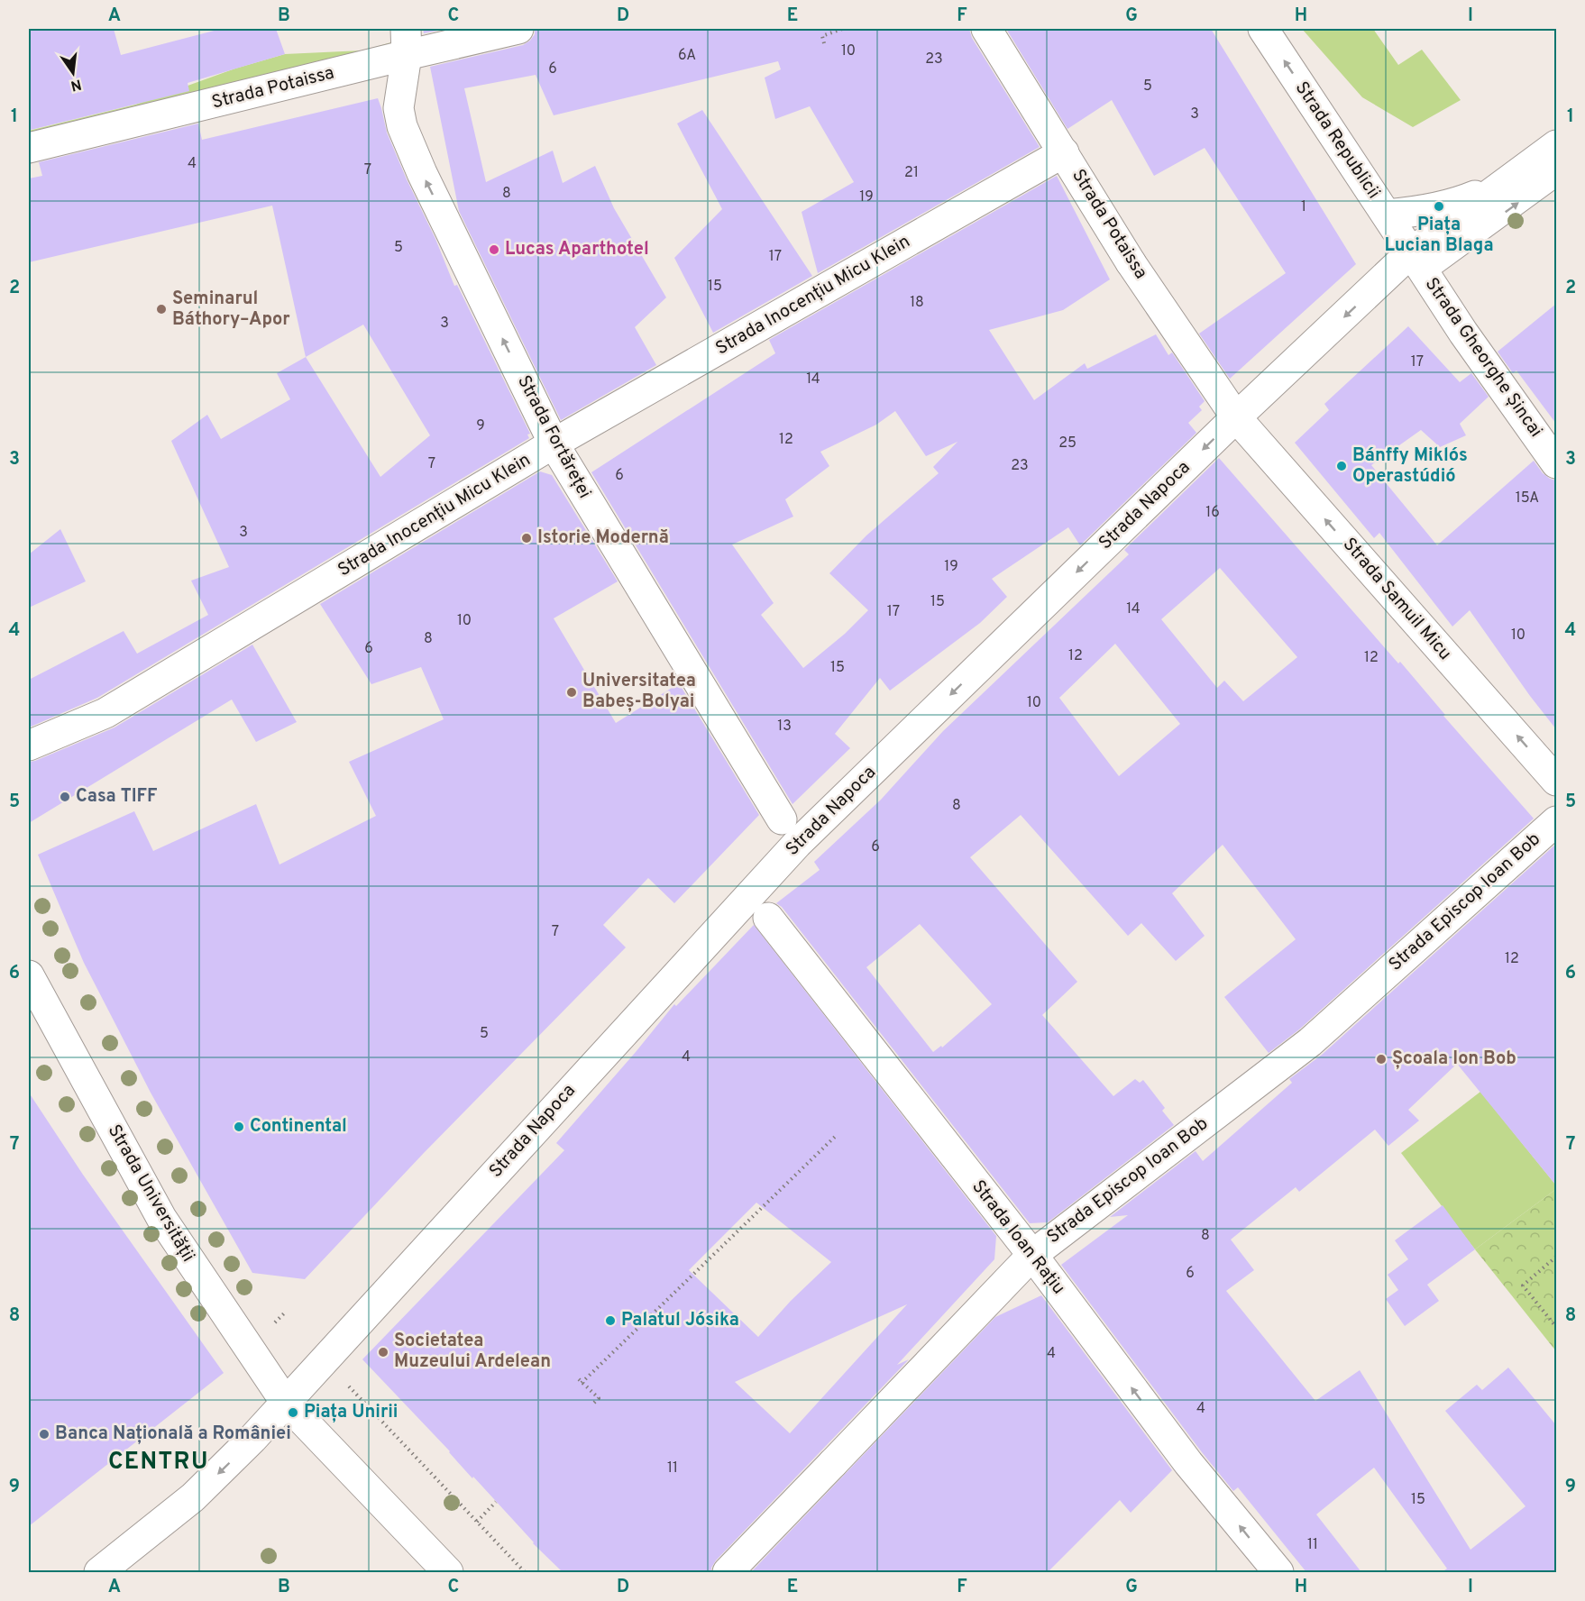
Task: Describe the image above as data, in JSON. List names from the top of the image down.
{
  "streets": {
    "street": [
      "Strada Potaissa",
      "Strada Republicii",
      "Strada Inocențiu Micu Klein",
      "Strada Gheorghe Șincai",
      "Strada Fortăreței",
      "Strada Napoca",
      "Strada Samuil Micu",
      "Strada Episcop Ioan Bob",
      "Strada Universității",
      "Strada Ioan Rațiu"
    ]
  },
  "crossings": [
    ["Strada Potaissa", "Strada Inocențiu Micu Klein"],
    ["Strada Potaissa", "Strada Fortăreței"],
    ["Strada Potaissa", "Strada Napoca"],
    ["Strada Potaissa", "Strada Samuil Micu"],
    ["Strada Republicii", "Strada Gheorghe Șincai"],
    ["Strada Republicii", "Strada Napoca"],
    ["Strada Inocențiu Micu Klein", "Strada Fortăreței"],
    ["Strada Gheorghe Șincai", "Strada Napoca"],
    ["Strada Napoca", "Strada Samuil Micu"],
    ["Strada Napoca", "Strada Universității"],
    ["Strada Episcop Ioan Bob", "Strada Ioan Rațiu"]
  ],
  "one_way": [
    "Strada Republicii",
    "Strada Fortăreței",
    "Strada Napoca",
    "Strada Samuil Micu",
    "Strada Ioan Rațiu"
  ],
  "districts": ["CENTRU"],
  "places": [
    "Piața Lucian Blaga",
    "Lucas Aparthotel",
    "Seminarul Báthory–Apor",
    "Bánffy Miklós Operastúdió",
    "Istorie Modernă",
    "Universitatea Babeș-Bolyai",
    "Casa TIFF",
    "Școala Ion Bob",
    "Continental",
    "Palatul Jósika",
    "Societatea Muzeului Ardelean",
    "Piața Unirii",
    "Banca Națională a României"
  ],
  "house_numbers": [
    "10",
    "6A",
    "23",
    "6",
    "5",
    "3",
    "4",
    "7",
    "21",
    "8",
    "19",
    "1",
    "5",
    "17",
    "15",
    "18",
    "3",
    "17",
    "14",
    "9",
    "12",
    "25",
    "7",
    "23",
    "6",
    "15A",
    "16",
    "3",
    "19",
    "15",
    "14",
    "17",
    "10",
    "10",
    "8",
    "6",
    "12",
    "12",
    "15",
    "10",
    "13",
    "8",
    "6",
    "7",
    "12",
    "5",
    "4",
    "8",
    "6",
    "4",
    "4",
    "11",
    "15",
    "11"
  ],
  "north": "bottom",
  "grid": {
    "columns": [
      "A",
      "B",
      "C",
      "D",
      "E",
      "F",
      "G",
      "H",
      "I"
    ],
    "rows": [
      "1",
      "2",
      "3",
      "4",
      "5",
      "6",
      "7",
      "8",
      "9"
    ]
  }
}
